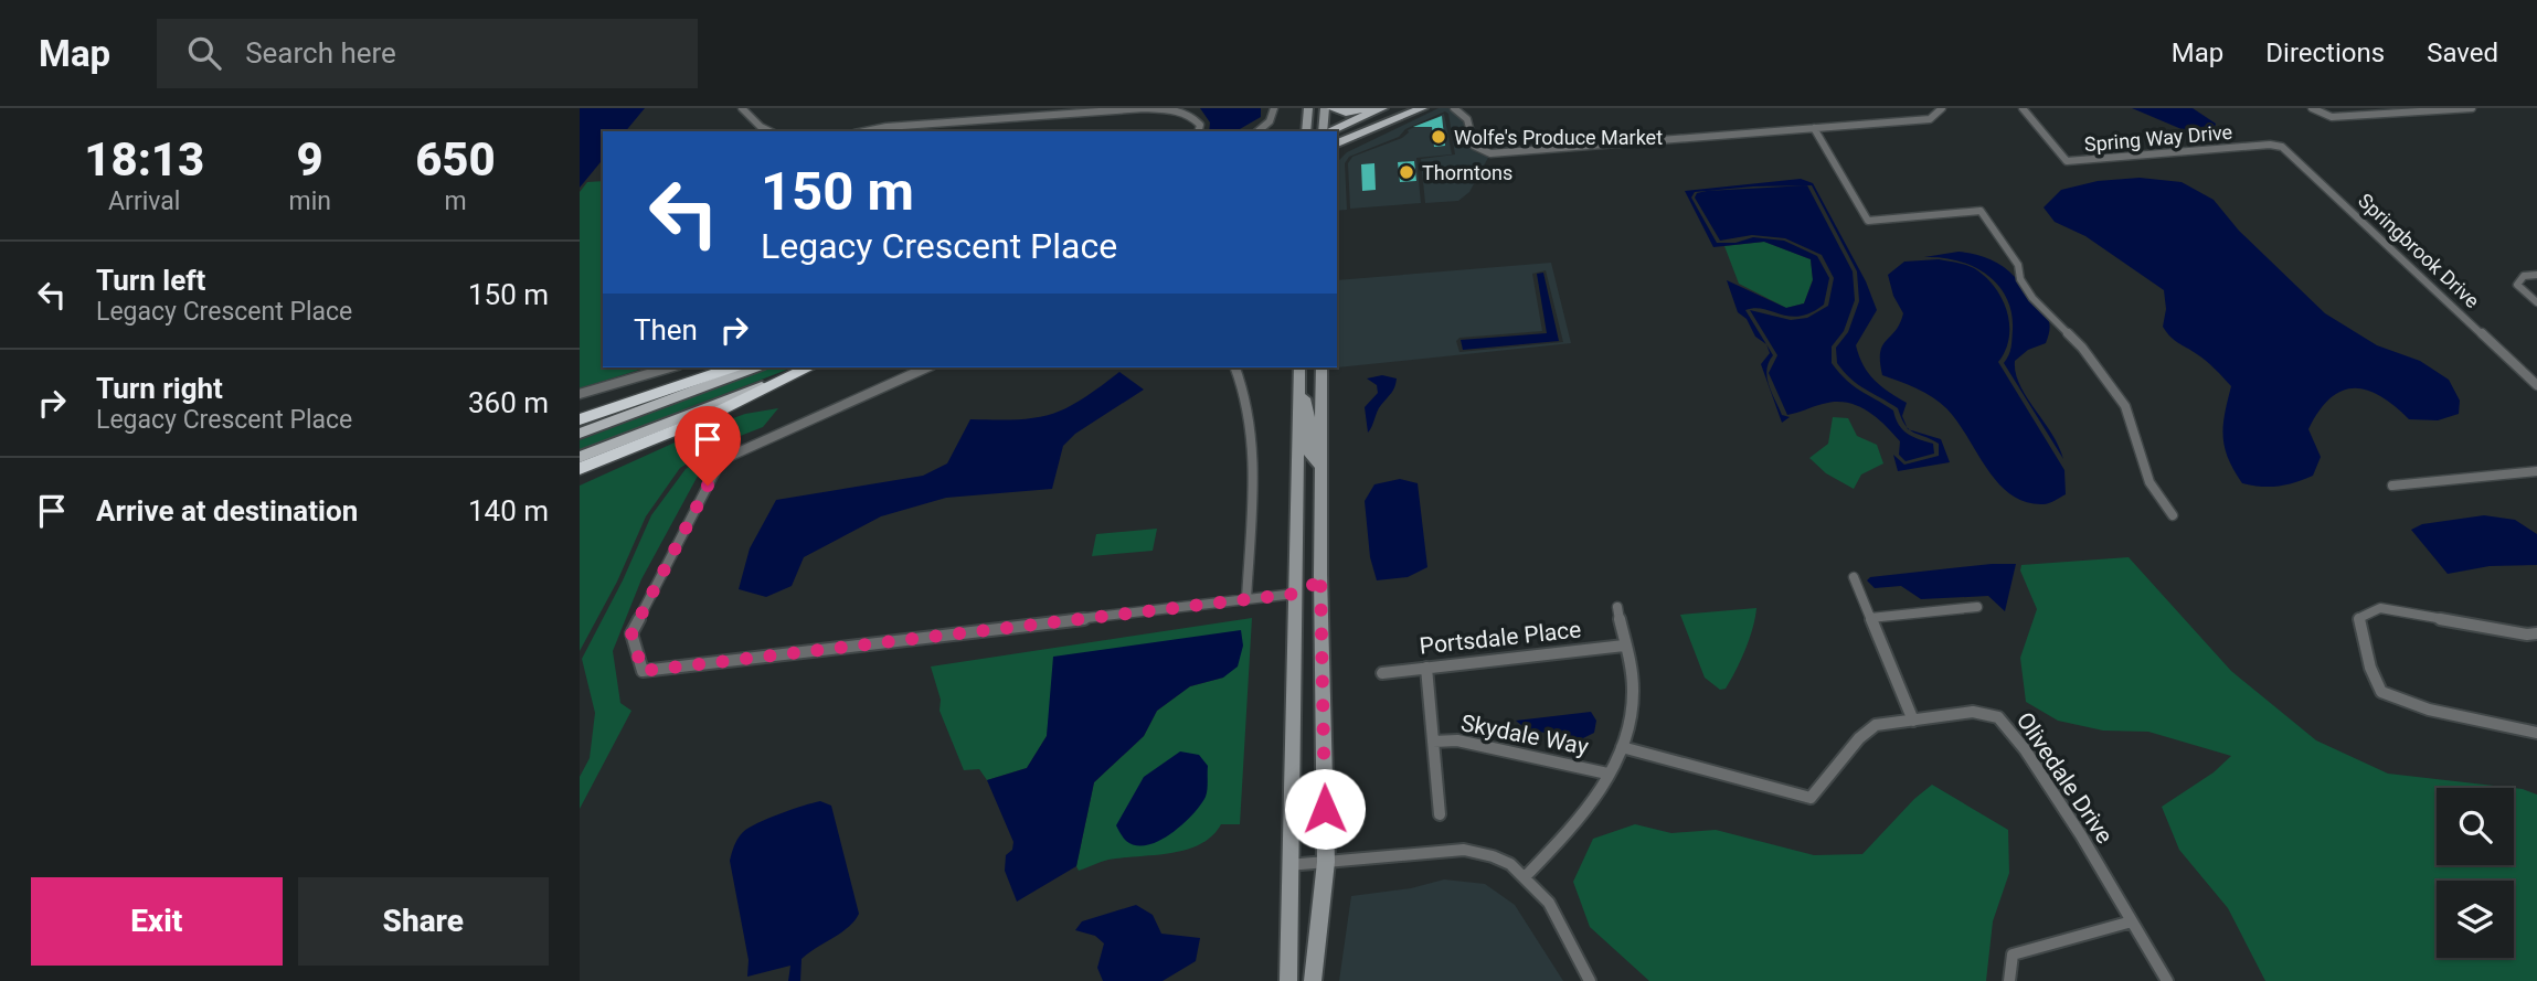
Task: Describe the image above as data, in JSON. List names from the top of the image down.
{
  "streets": {
    "street": [
      "Spring Way Drive",
      "Springbrook Drive",
      "Portsdale Place",
      "Skydale Way",
      "Olivedale Drive"
    ]
  },
  "crossings": [
    ["Spring Way Drive", "Springbrook Drive"]
  ],
  "places": ["Wolfe's Produce Market", "Thorntons"],
  "page": {
    "header": "Map",
    "search": "Search here",
    "nav": ["Map", "Directions", "Saved"],
    "eta": [
      "18:13",
      "Arrival",
      "9",
      "min",
      "650",
      "m"
    ],
    "turn": ["150 m", "Legacy Crescent Place"],
    "list": [
      {
        "name": "Turn left",
        "note": "Legacy Crescent Place",
        "value": "150 m"
      },
      {
        "name": "Turn right",
        "note": "Legacy Crescent Place",
        "value": "360 m"
      },
      {
        "name": "Arrive at destination",
        "value": "140 m"
      }
    ],
    "then": "Then",
    "buttons": ["Exit", "Share"]
  }
}
